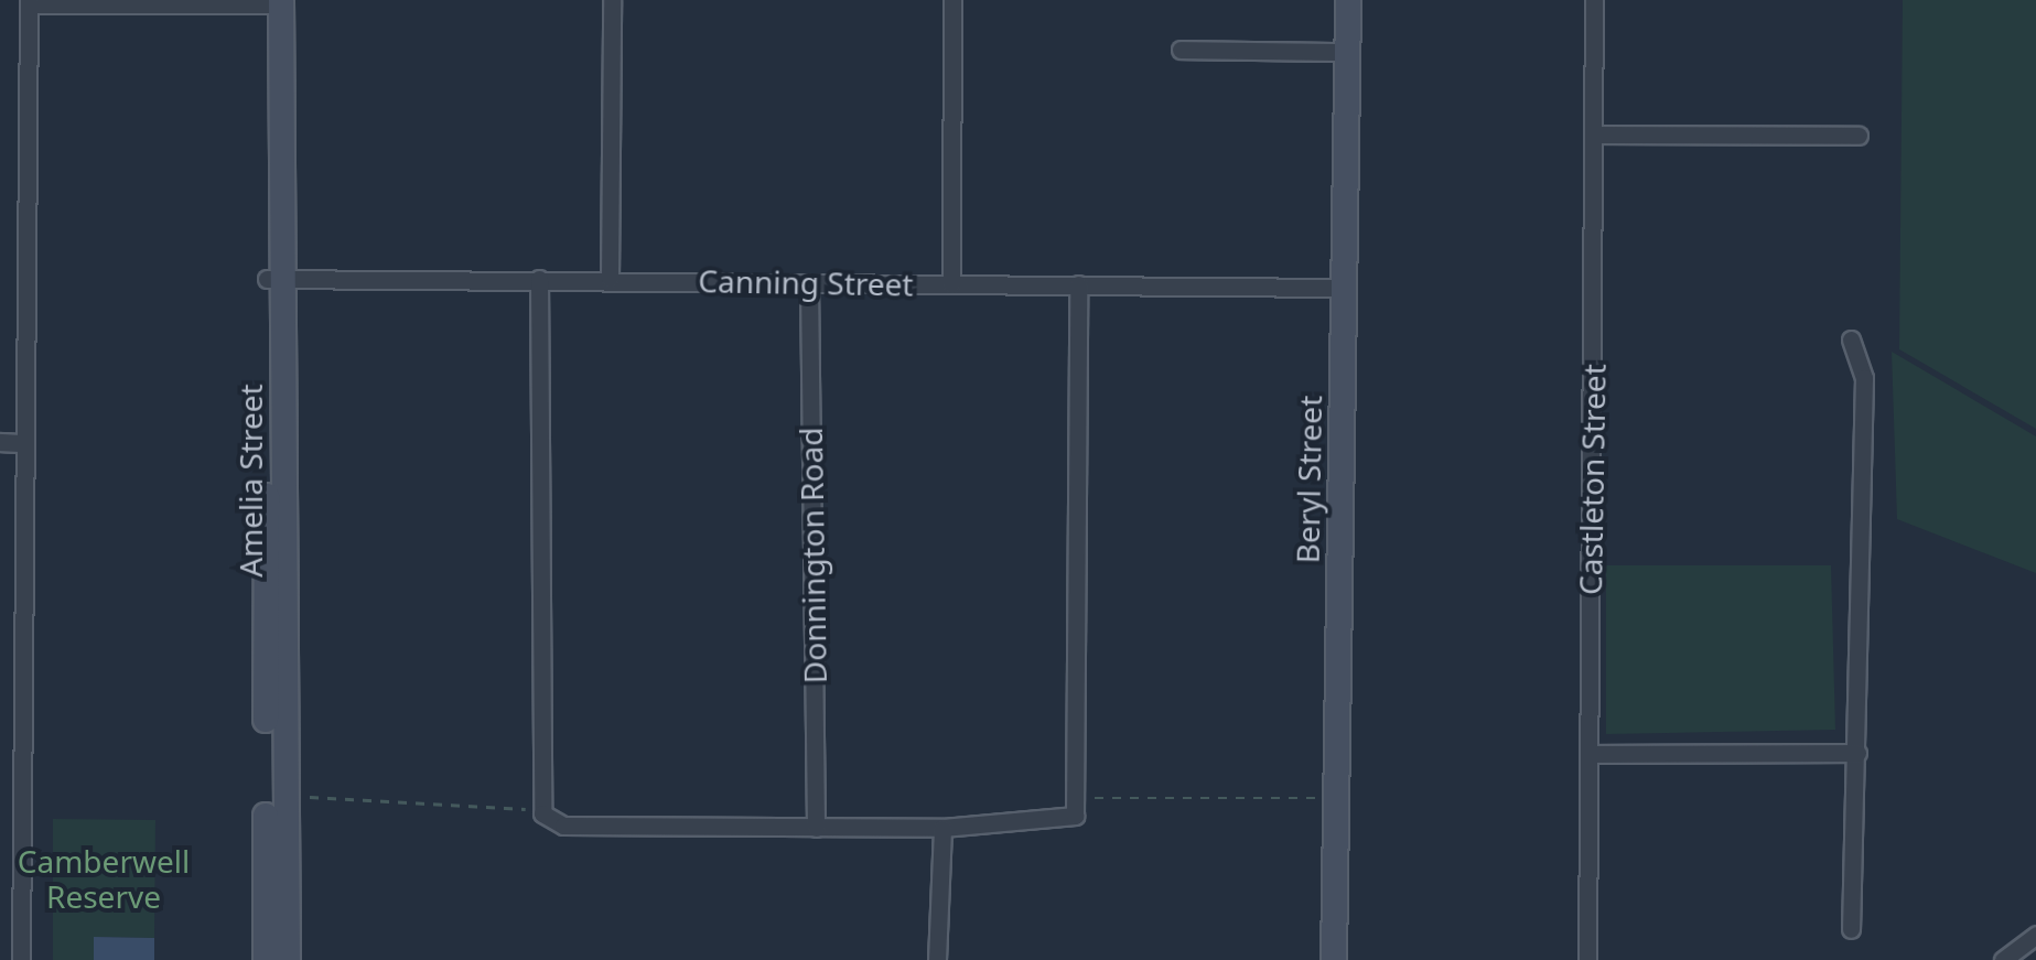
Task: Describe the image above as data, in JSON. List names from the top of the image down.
{
  "streets": {
    "main road": ["Beryl Street", "Amelia Street"],
    "street": ["Canning Street", "Castleton Street", "Donnington Road"]
  },
  "crossings": [
    ["Canning Street", "Beryl Street"],
    ["Canning Street", "Amelia Street"],
    ["Canning Street", "Donnington Road"]
  ],
  "parks": ["Camberwell Reserve"]
}
